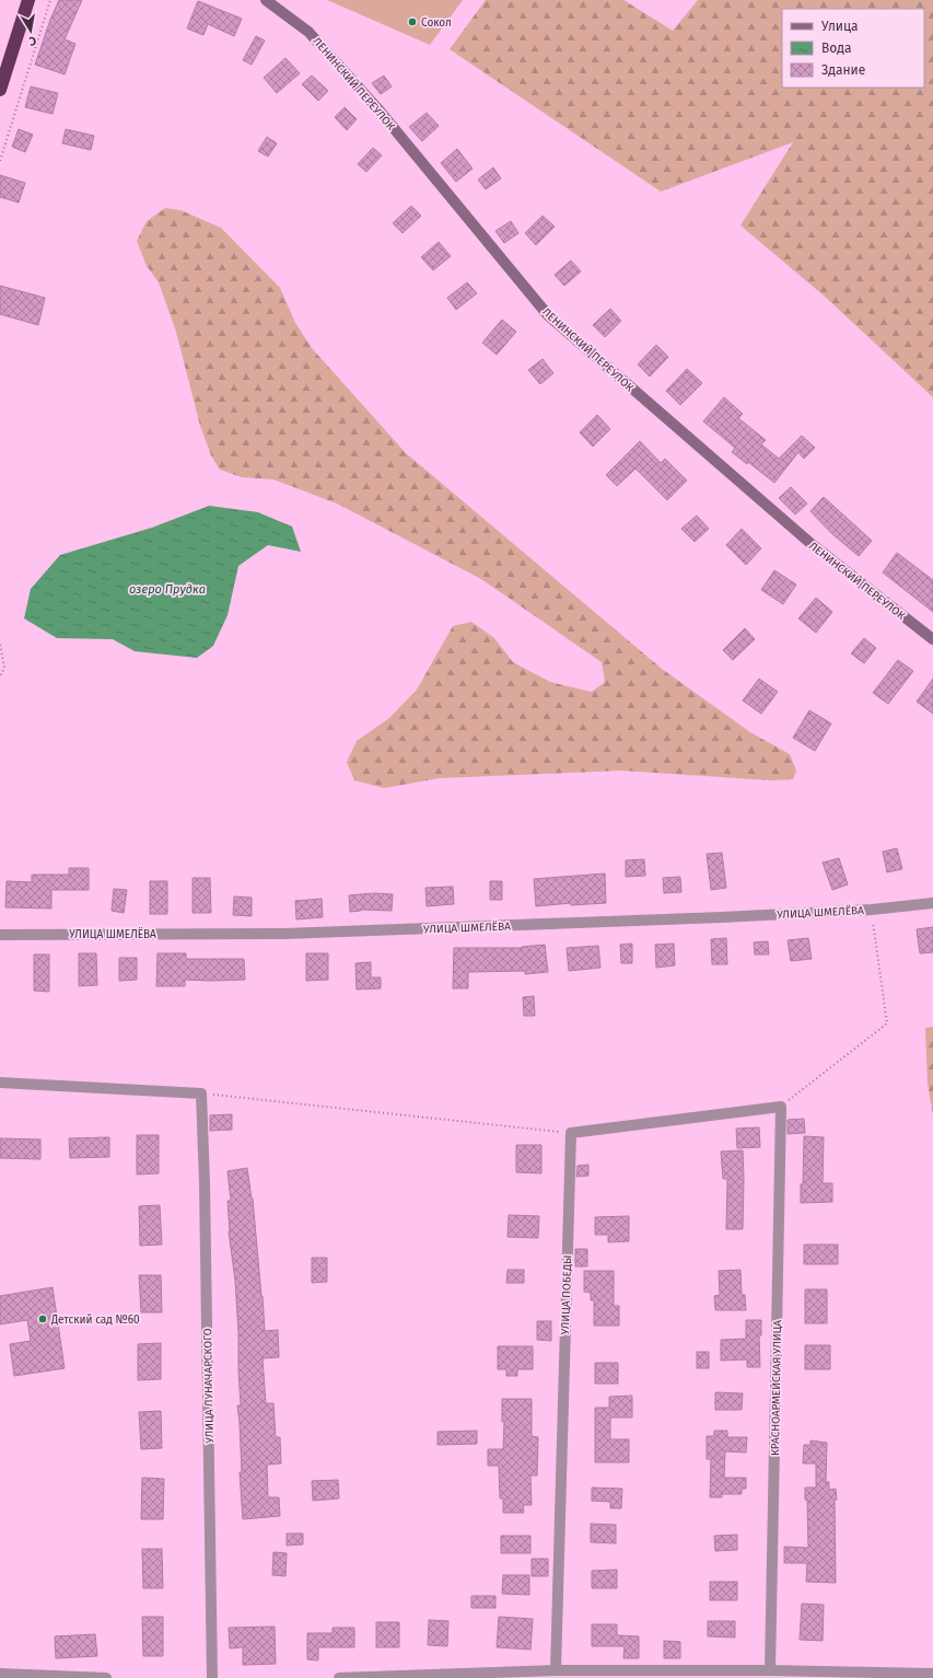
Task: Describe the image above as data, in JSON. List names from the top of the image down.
{
  "streets": {
    "main road": ["ЛЕНИНСКИЙ ПЕРЕУЛОК"],
    "street": [
      "УЛИЦА ШМЕЛЁВА",
      "УЛИЦА ПОБЕДЫ",
      "УЛИЦА ЛУНАЧАРСКОГО",
      "КРАСНОАРМЕЙСКАЯ УЛИЦА"
    ]
  },
  "water": ["озеро Прудка"],
  "places": ["Сокол", "Детский сад №60"],
  "legend": ["Улица", "Вода", "Здание"],
  "north": "bottom"
}
